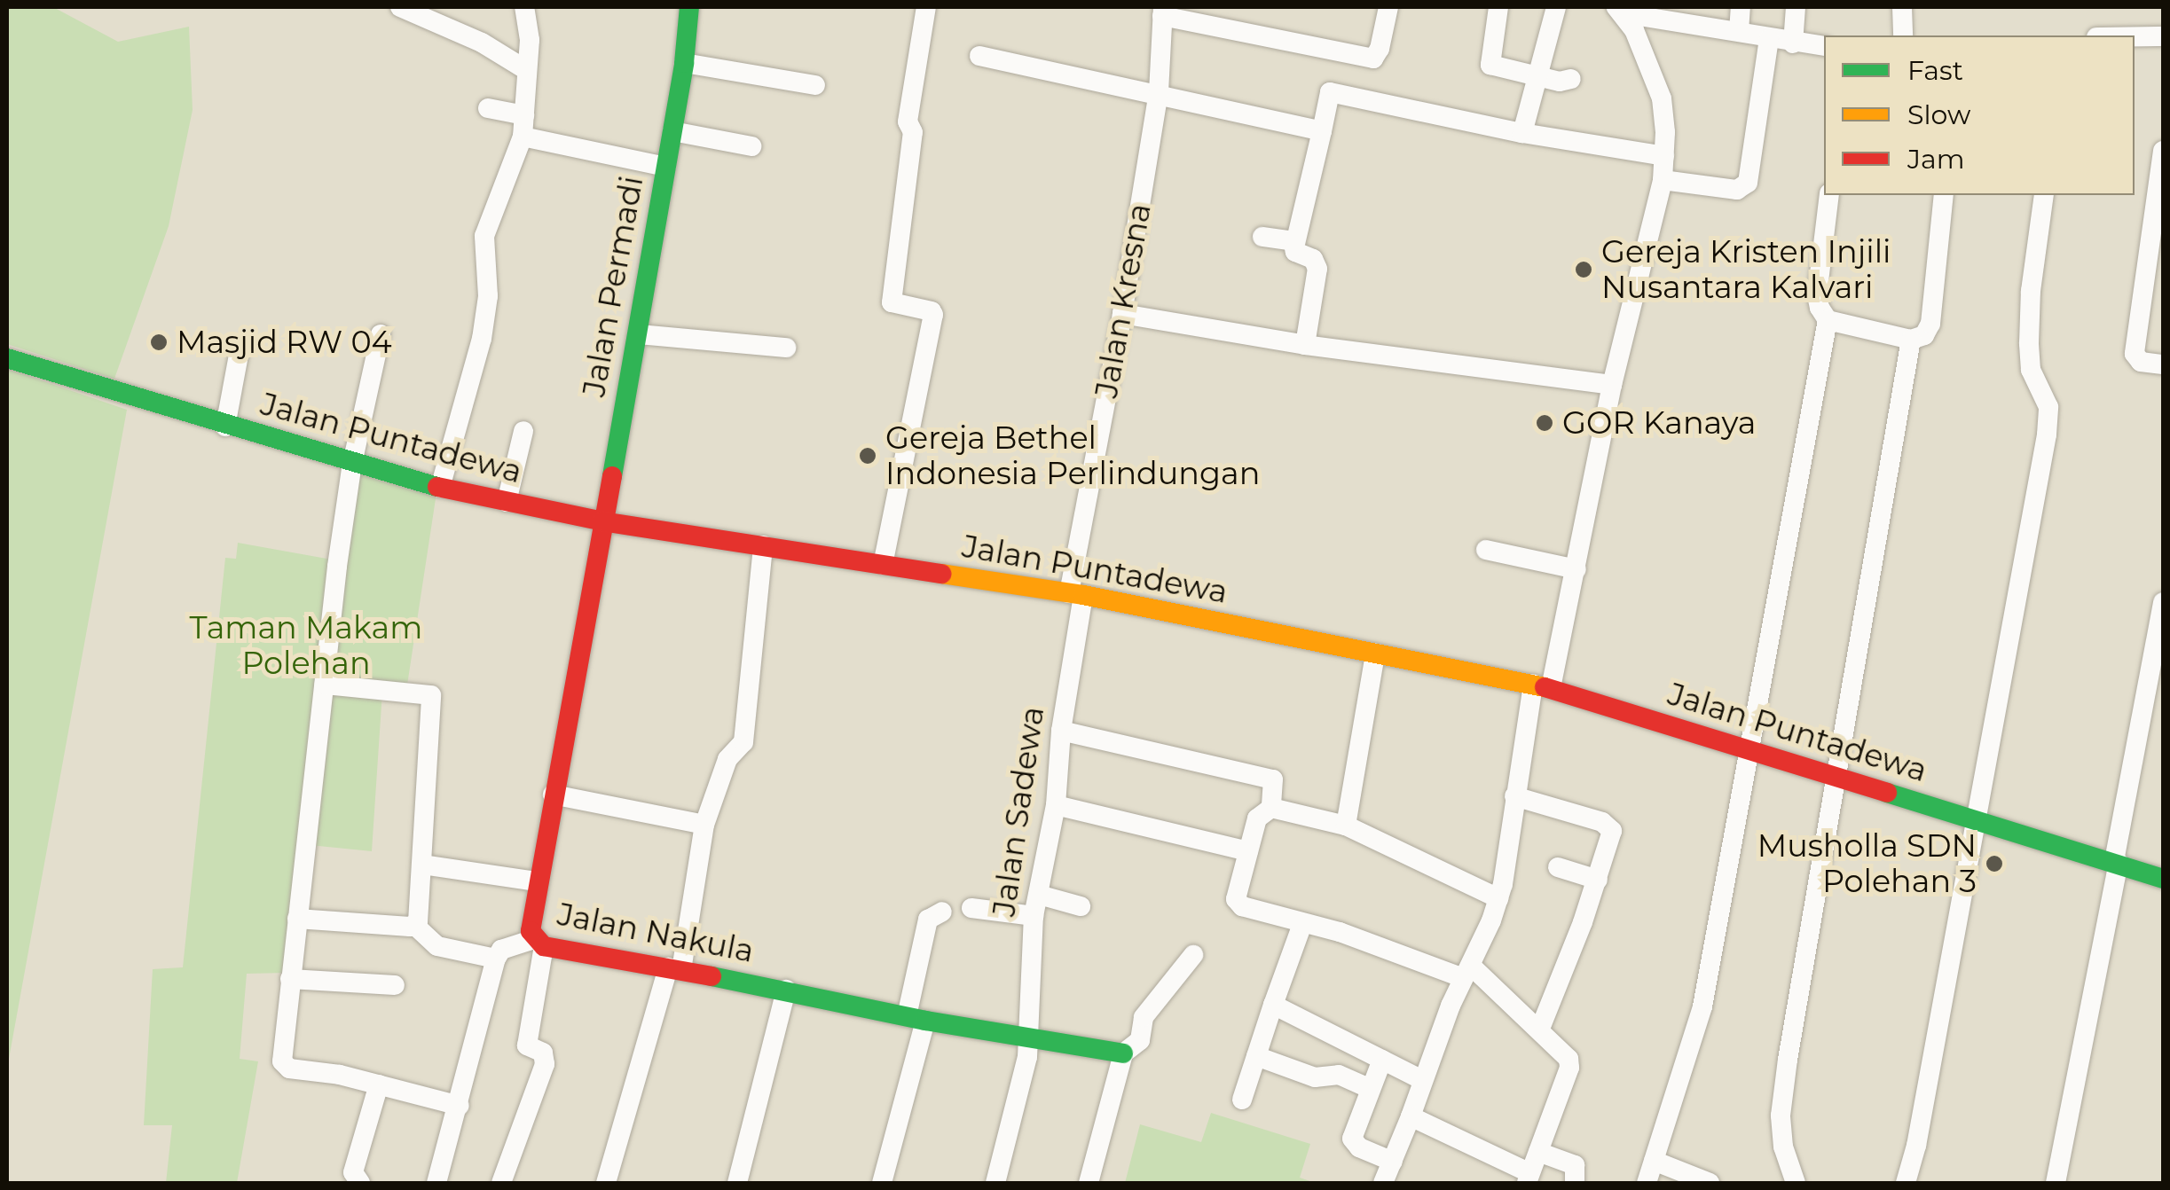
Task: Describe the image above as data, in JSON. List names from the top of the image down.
{
  "streets": {
    "street": [
      "Jalan Permadi",
      "Jalan Kresna",
      "Jalan Puntadewa",
      "Jalan Sadewa",
      "Jalan Nakula"
    ]
  },
  "crossings": [
    ["Jalan Permadi", "Jalan Puntadewa"],
    ["Jalan Permadi", "Jalan Nakula"],
    ["Jalan Kresna", "Jalan Puntadewa"],
    ["Jalan Kresna", "Jalan Sadewa"],
    ["Jalan Puntadewa", "Jalan Sadewa"],
    ["Jalan Puntadewa", "Jalan Nakula"],
    ["Jalan Sadewa", "Jalan Nakula"]
  ],
  "parks": ["Taman Makam Polehan"],
  "places": [
    "Gereja Kristen Injili Nusantara Kalvari",
    "Masjid RW 04",
    "GOR Kanaya",
    "Gereja Bethel Indonesia Perlindungan",
    "Musholla SDN Polehan 3"
  ],
  "legend": ["Fast", "Slow", "Jam"]
}
